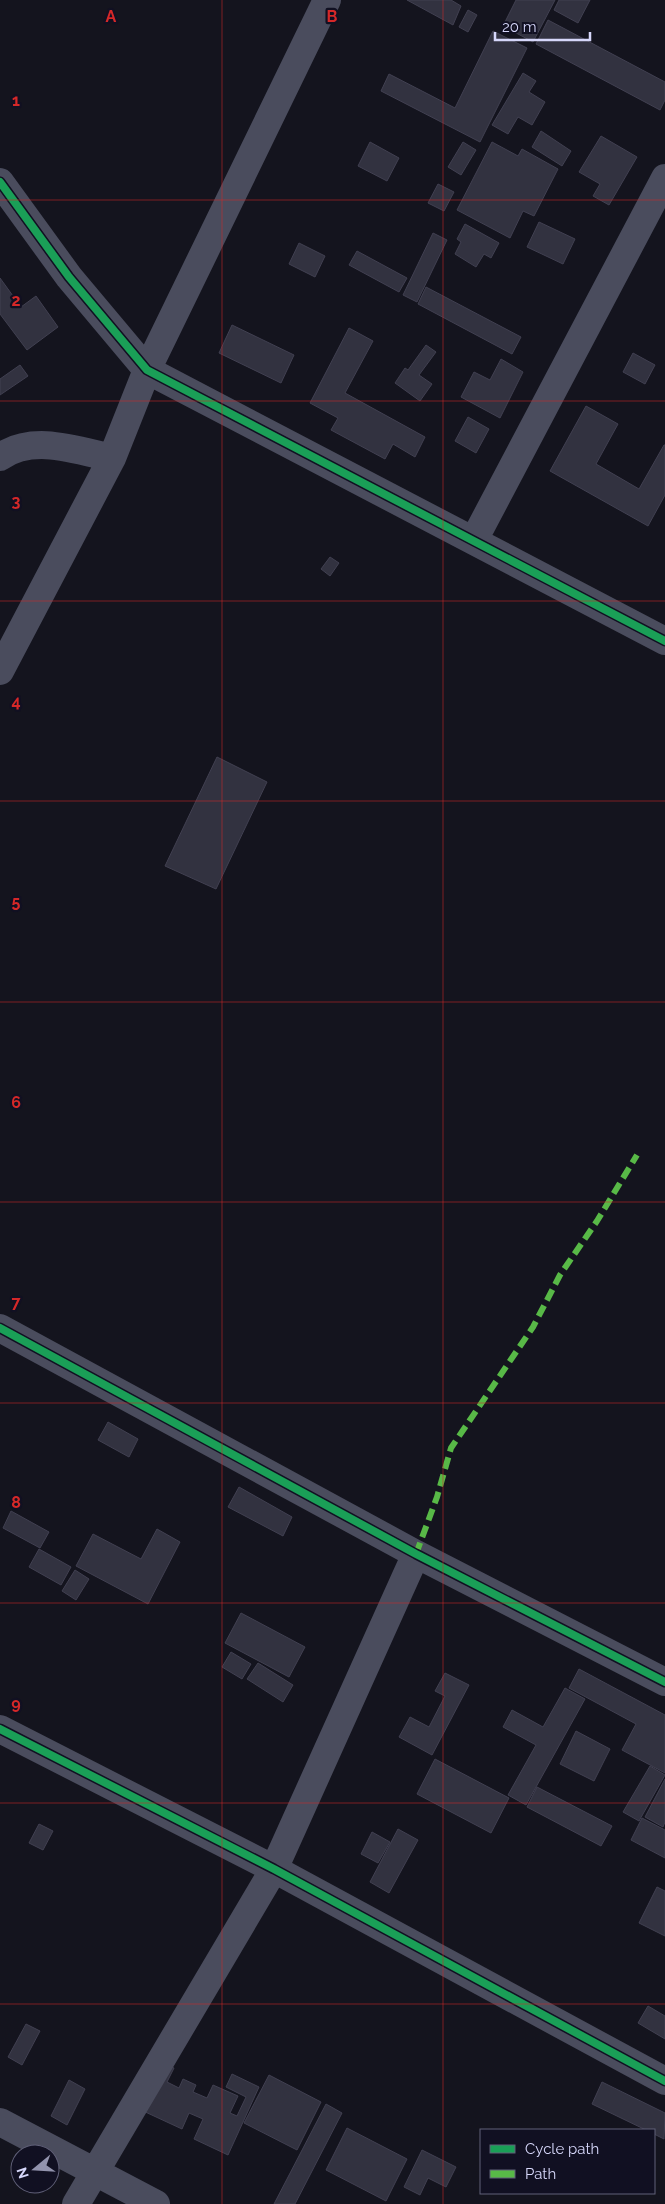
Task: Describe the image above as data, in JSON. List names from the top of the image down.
{
  "legend": ["Cycle path", "Path"],
  "scale_bar": "20 m",
  "north": "left",
  "grid": {
    "columns": ["A", "B"],
    "rows": [
      "1",
      "2",
      "3",
      "4",
      "5",
      "6",
      "7",
      "8",
      "9"
    ]
  }
}
